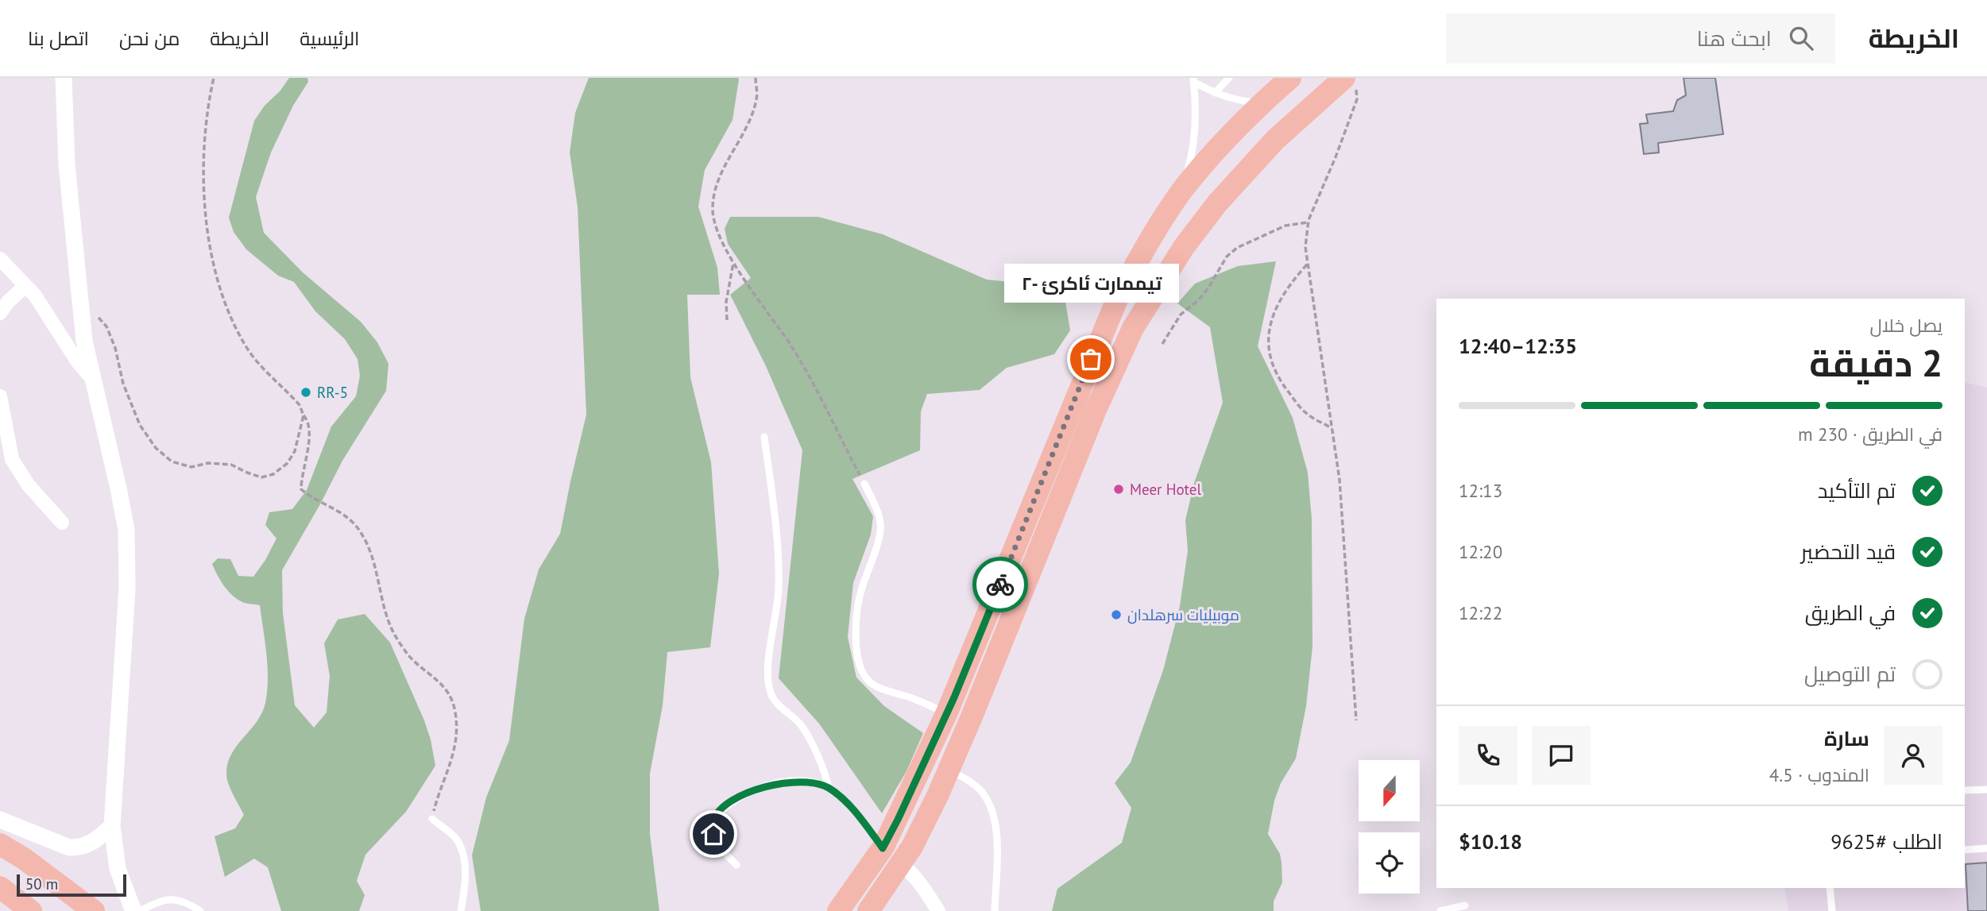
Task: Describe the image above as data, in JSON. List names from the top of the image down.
{
  "places": [
    "تيممارت ئاكرئ -٢",
    "RR-5",
    "Meer Hotel",
    "موبيليات سرهلدان"
  ],
  "scale_bar": "50 m",
  "north": "bottom",
  "page": {
    "header": "الخريطة",
    "search": "ابحث هنا",
    "nav": [
      "الرئيسية",
      "الخريطة",
      "من نحن",
      "اتصل بنا"
    ],
    "bubble": "تيممارت ئاكرئ -٢",
    "heading": ["2 دقيقة", "يصل خلال", "12:35–12:40"],
    "panel": [
      "سارة",
      "المندوب · 4.5",
      "الطلب #9625",
      "$10.18"
    ],
    "bar": "في الطريق · 230 m",
    "list": [
      ["تم التأكيد", "12:13"],
      ["قيد التحضير", "12:20"],
      ["في الطريق", "12:22"],
      "تم التوصيل"
    ],
    "scale": "50 m"
  }
}
